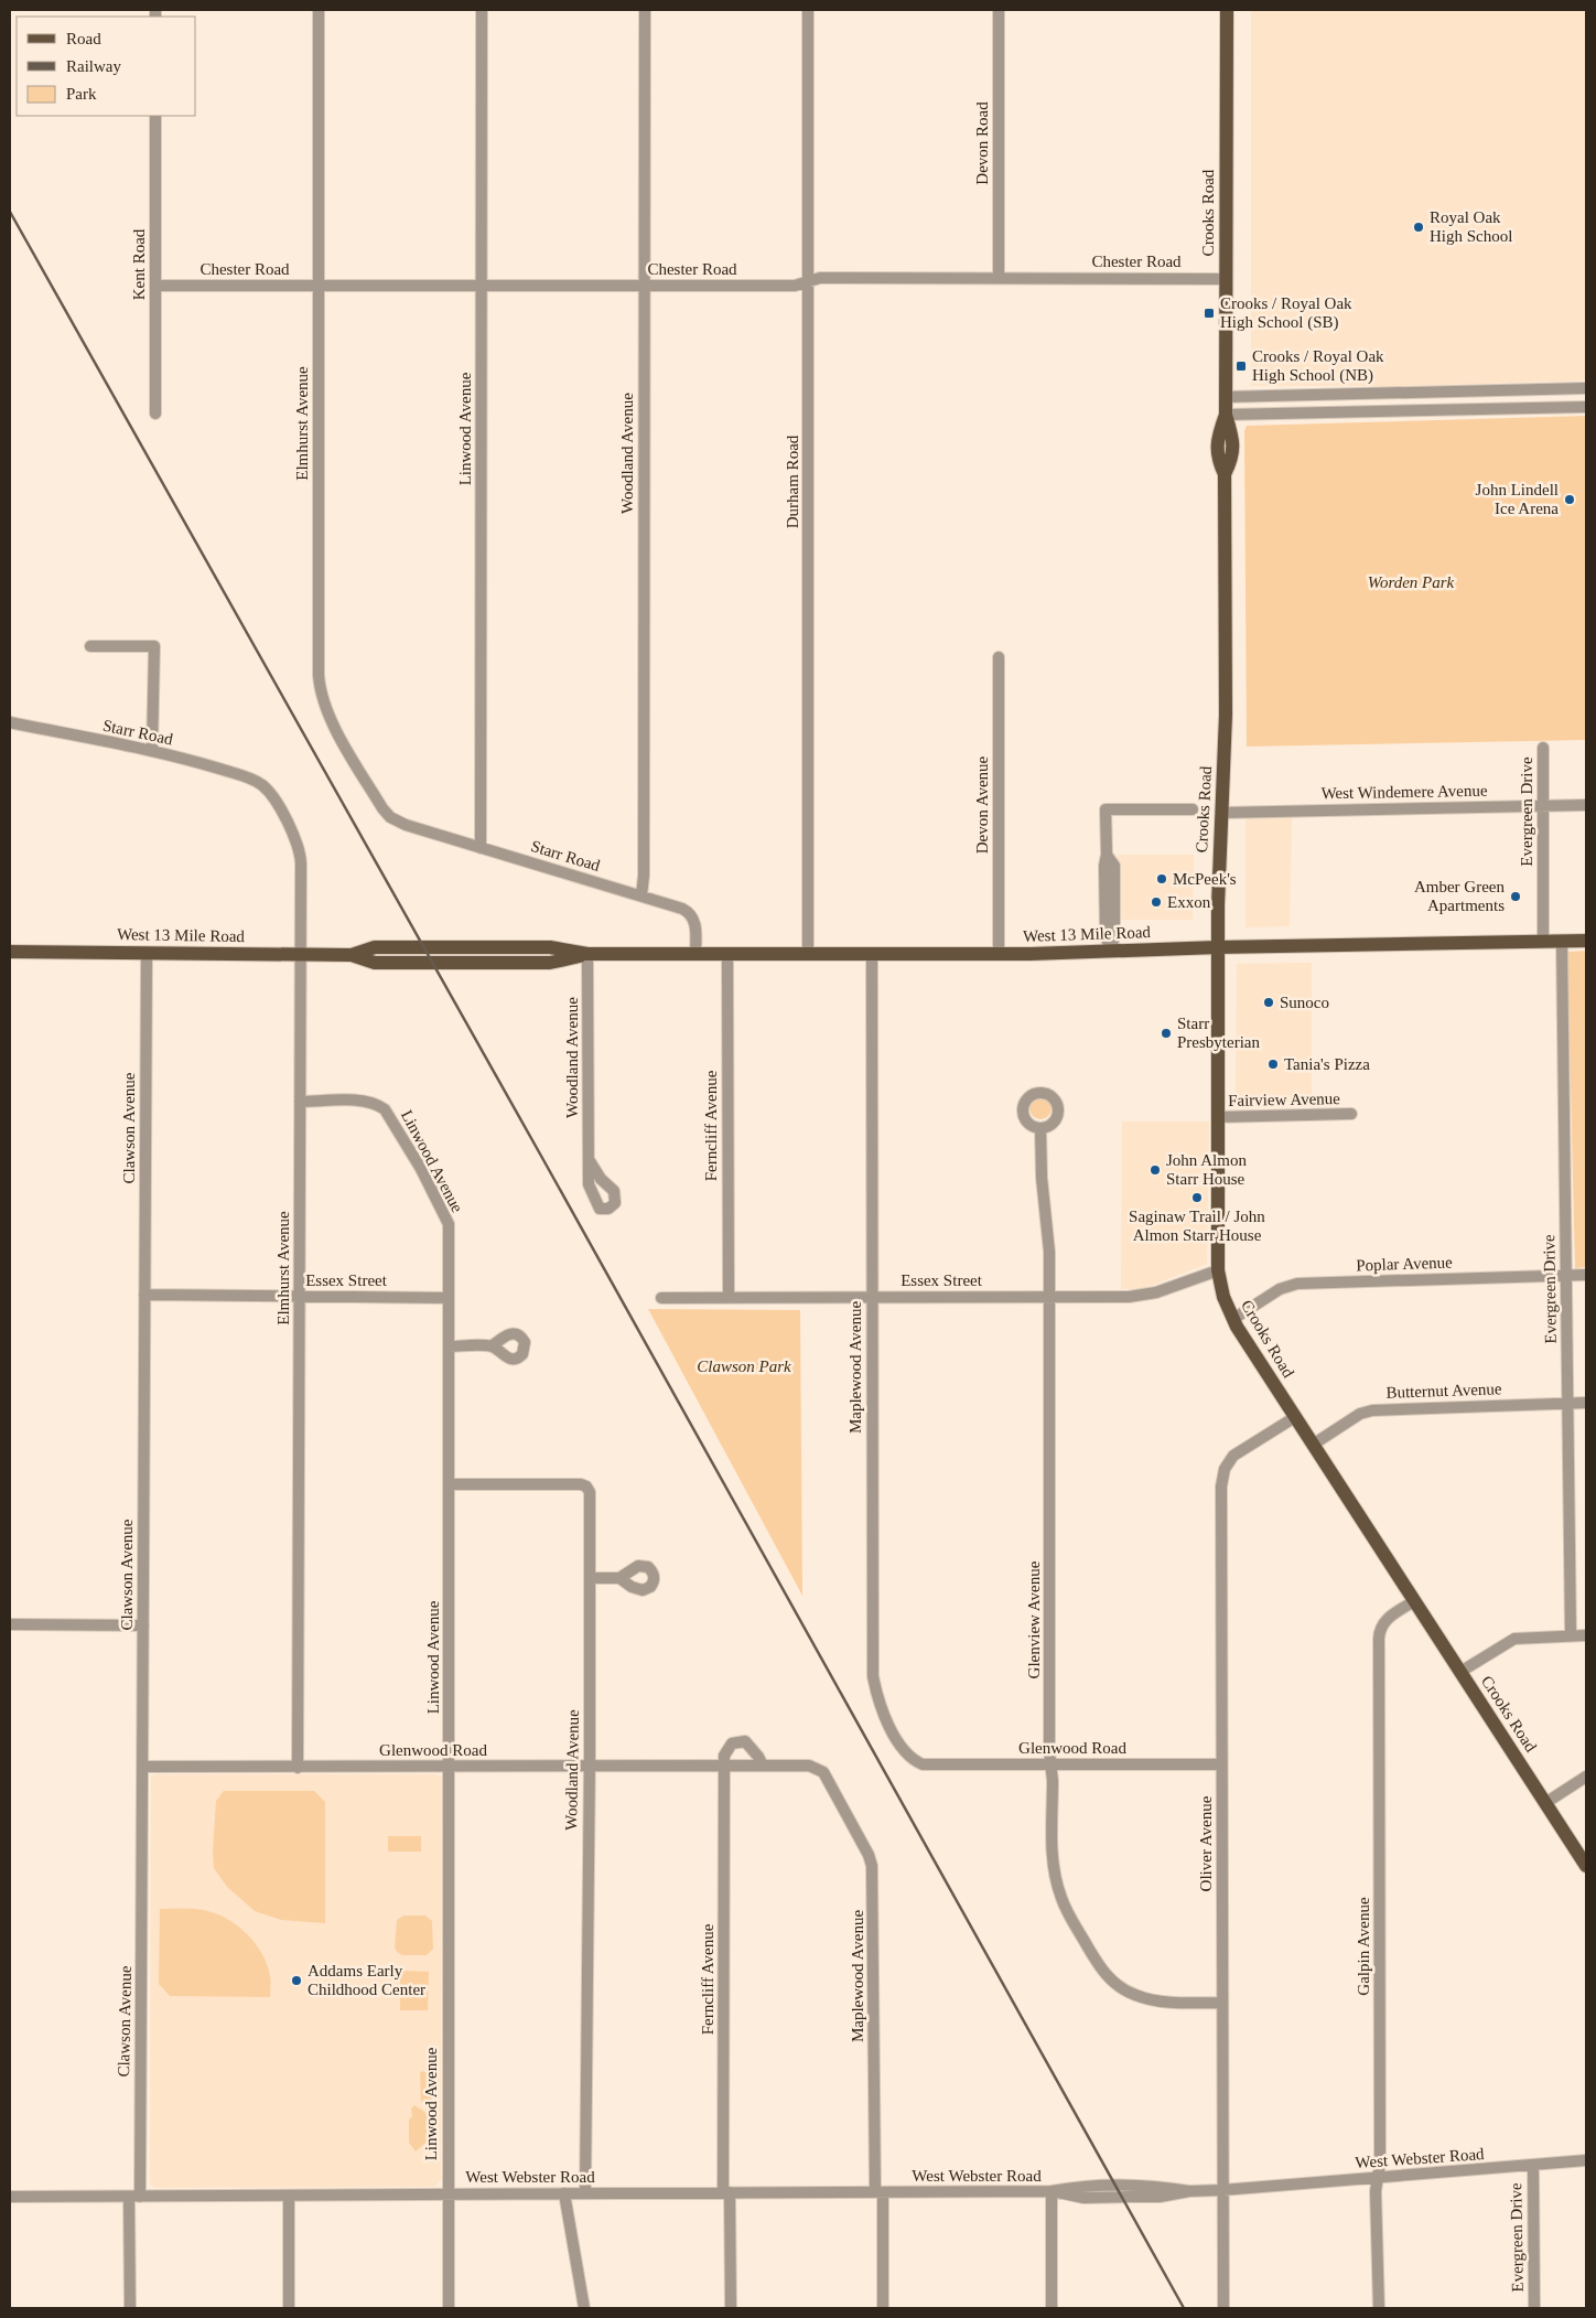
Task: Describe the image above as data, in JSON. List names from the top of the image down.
{
  "streets": {
    "main road": ["Crooks Road", "West 13 Mile Road"],
    "street": [
      "Devon Road",
      "Chester Road",
      "Kent Road",
      "Elmhurst Avenue",
      "Linwood Avenue",
      "Woodland Avenue",
      "Durham Road",
      "Starr Road",
      "West Windemere Avenue",
      "Devon Avenue",
      "Evergreen Drive",
      "Fairview Avenue",
      "Ferncliff Avenue",
      "Clawson Avenue",
      "Poplar Avenue",
      "Essex Street",
      "Maplewood Avenue",
      "Butternut Avenue",
      "Glenview Avenue",
      "Glenwood Road",
      "Oliver Avenue",
      "Galpin Avenue",
      "West Webster Road"
    ]
  },
  "crossings": [
    ["Devon Road", "Chester Road"],
    ["Crooks Road", "Chester Road"],
    ["Crooks Road", "West Windemere Avenue"],
    ["Crooks Road", "West 13 Mile Road"],
    ["Crooks Road", "Fairview Avenue"],
    ["Crooks Road", "Poplar Avenue"],
    ["Crooks Road", "Essex Street"],
    ["Crooks Road", "Butternut Avenue"],
    ["Crooks Road", "Oliver Avenue"],
    ["Crooks Road", "Galpin Avenue"],
    ["Chester Road", "Kent Road"],
    ["Chester Road", "Elmhurst Avenue"],
    ["Chester Road", "Linwood Avenue"],
    ["Chester Road", "Woodland Avenue"],
    ["Chester Road", "Durham Road"],
    ["Elmhurst Avenue", "Linwood Avenue"],
    ["Elmhurst Avenue", "Starr Road"],
    ["Elmhurst Avenue", "West 13 Mile Road"],
    ["Elmhurst Avenue", "Essex Street"],
    ["Elmhurst Avenue", "Glenwood Road"],
    ["Linwood Avenue", "Woodland Avenue"],
    ["Linwood Avenue", "Starr Road"],
    ["Linwood Avenue", "Essex Street"],
    ["Linwood Avenue", "Glenwood Road"],
    ["Linwood Avenue", "West Webster Road"],
    ["Woodland Avenue", "Starr Road"],
    ["Woodland Avenue", "West 13 Mile Road"],
    ["Woodland Avenue", "Glenwood Road"],
    ["Woodland Avenue", "West Webster Road"],
    ["Durham Road", "West 13 Mile Road"],
    ["Starr Road", "West 13 Mile Road"],
    ["West Windemere Avenue", "Evergreen Drive"],
    ["Devon Avenue", "West 13 Mile Road"],
    ["Evergreen Drive", "West 13 Mile Road"],
    ["Evergreen Drive", "Poplar Avenue"],
    ["Evergreen Drive", "Butternut Avenue"],
    ["Evergreen Drive", "West Webster Road"],
    ["West 13 Mile Road", "Ferncliff Avenue"],
    ["West 13 Mile Road", "Clawson Avenue"],
    ["West 13 Mile Road", "Maplewood Avenue"],
    ["Ferncliff Avenue", "Essex Street"],
    ["Ferncliff Avenue", "Glenwood Road"],
    ["Ferncliff Avenue", "West Webster Road"],
    ["Clawson Avenue", "Essex Street"],
    ["Clawson Avenue", "Glenwood Road"],
    ["Clawson Avenue", "West Webster Road"],
    ["Essex Street", "Maplewood Avenue"],
    ["Essex Street", "Glenview Avenue"],
    ["Maplewood Avenue", "Glenwood Road"],
    ["Maplewood Avenue", "West Webster Road"],
    ["Glenview Avenue", "Glenwood Road"],
    ["Glenview Avenue", "Oliver Avenue"],
    ["Glenwood Road", "Oliver Avenue"],
    ["Oliver Avenue", "West Webster Road"],
    ["Galpin Avenue", "West Webster Road"]
  ],
  "parks": ["Worden Park", "Clawson Park"],
  "places": {
    "other": [
      "Royal Oak High School",
      "John Lindell Ice Arena",
      "McPeek's",
      "Amber Green Apartments",
      "Exxon",
      "Sunoco",
      "Starr Presbyterian",
      "Tania's Pizza",
      "John Almon Starr House",
      "Saginaw Trail / John Almon Starr House",
      "Addams Early Childhood Center"
    ],
    "transit": ["Crooks / Royal Oak High School (SB)", "Crooks / Royal Oak High School (NB)"]
  },
  "legend": ["Road", "Railway", "Park"]
}
